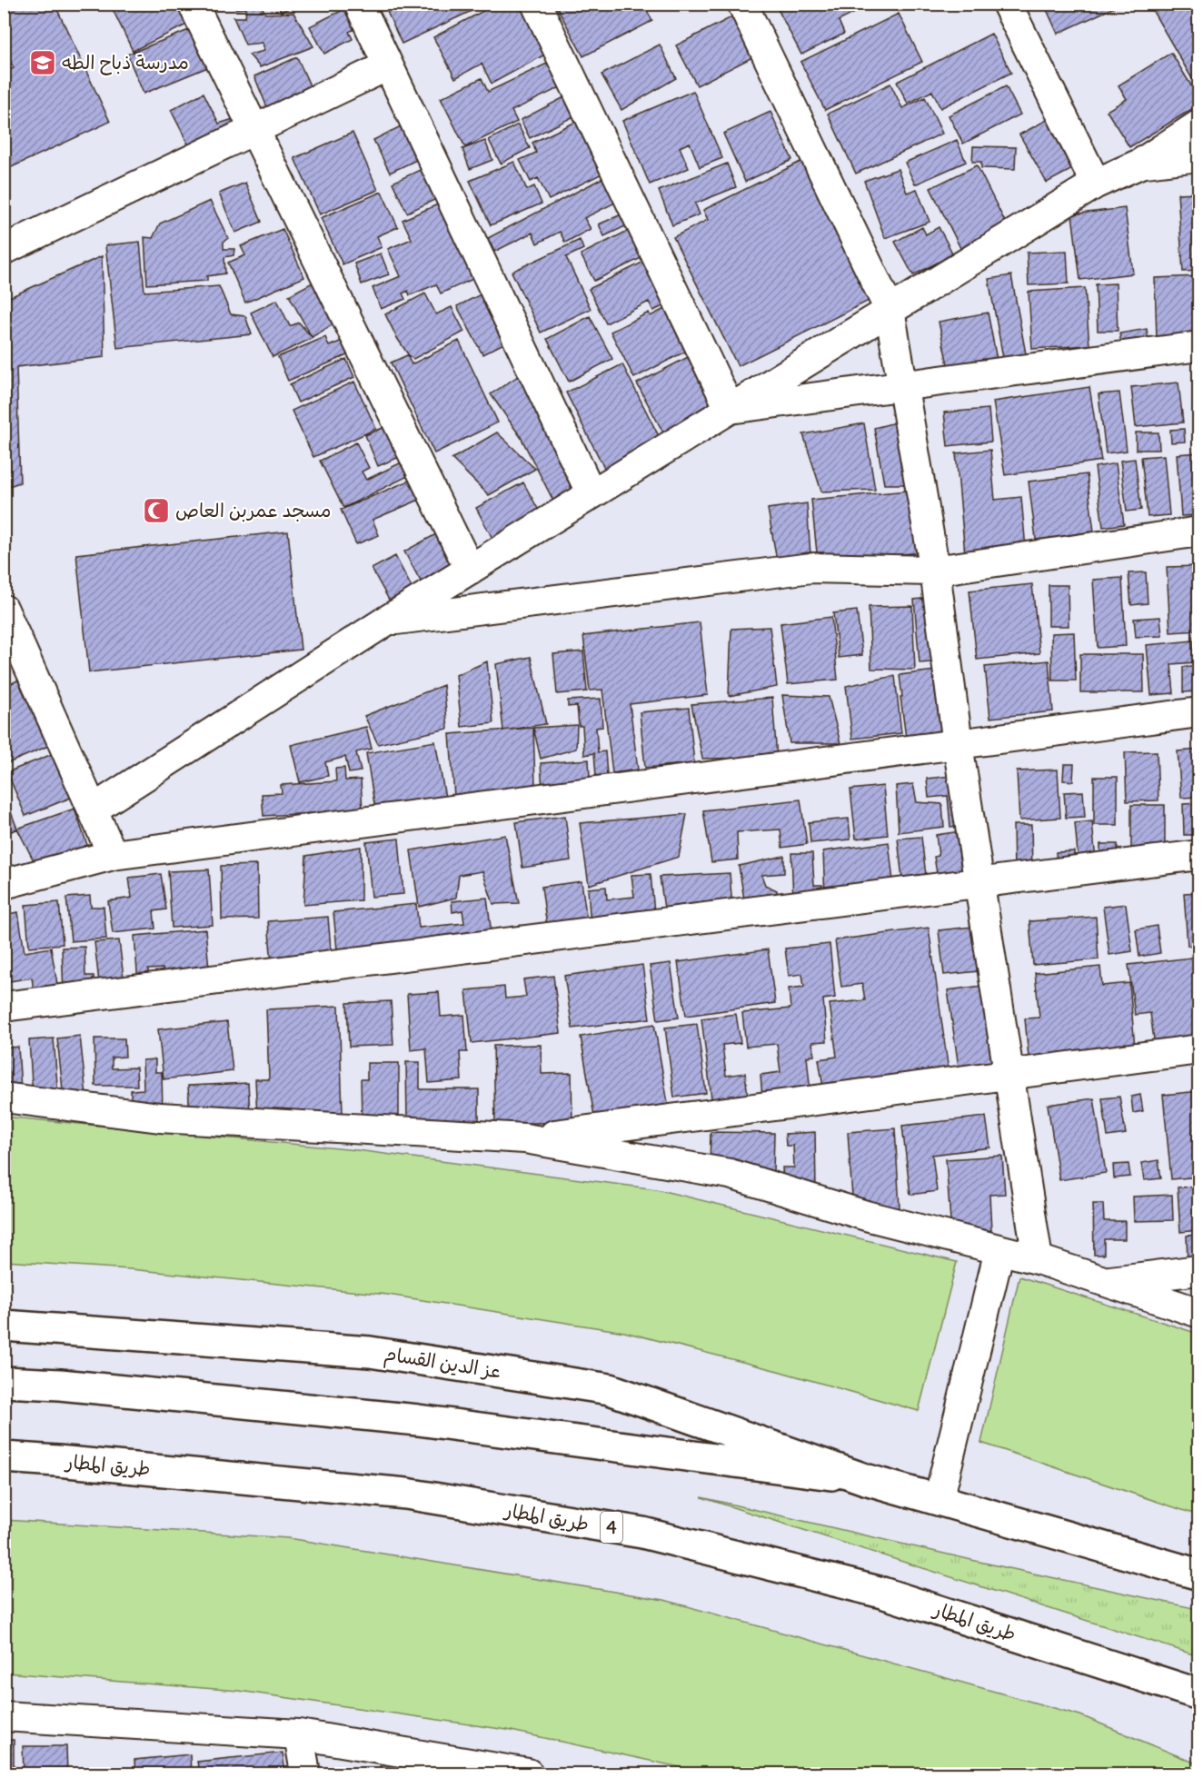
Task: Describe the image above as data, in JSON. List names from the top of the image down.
{
  "streets": {
    "main road": ["عز الدين القسام", "طريق المطار", "4"]
  },
  "places": {
    "school or university": ["مدرسة ذباح الطه"],
    "mosque": ["مسجد عمربن العاص"]
  }
}
